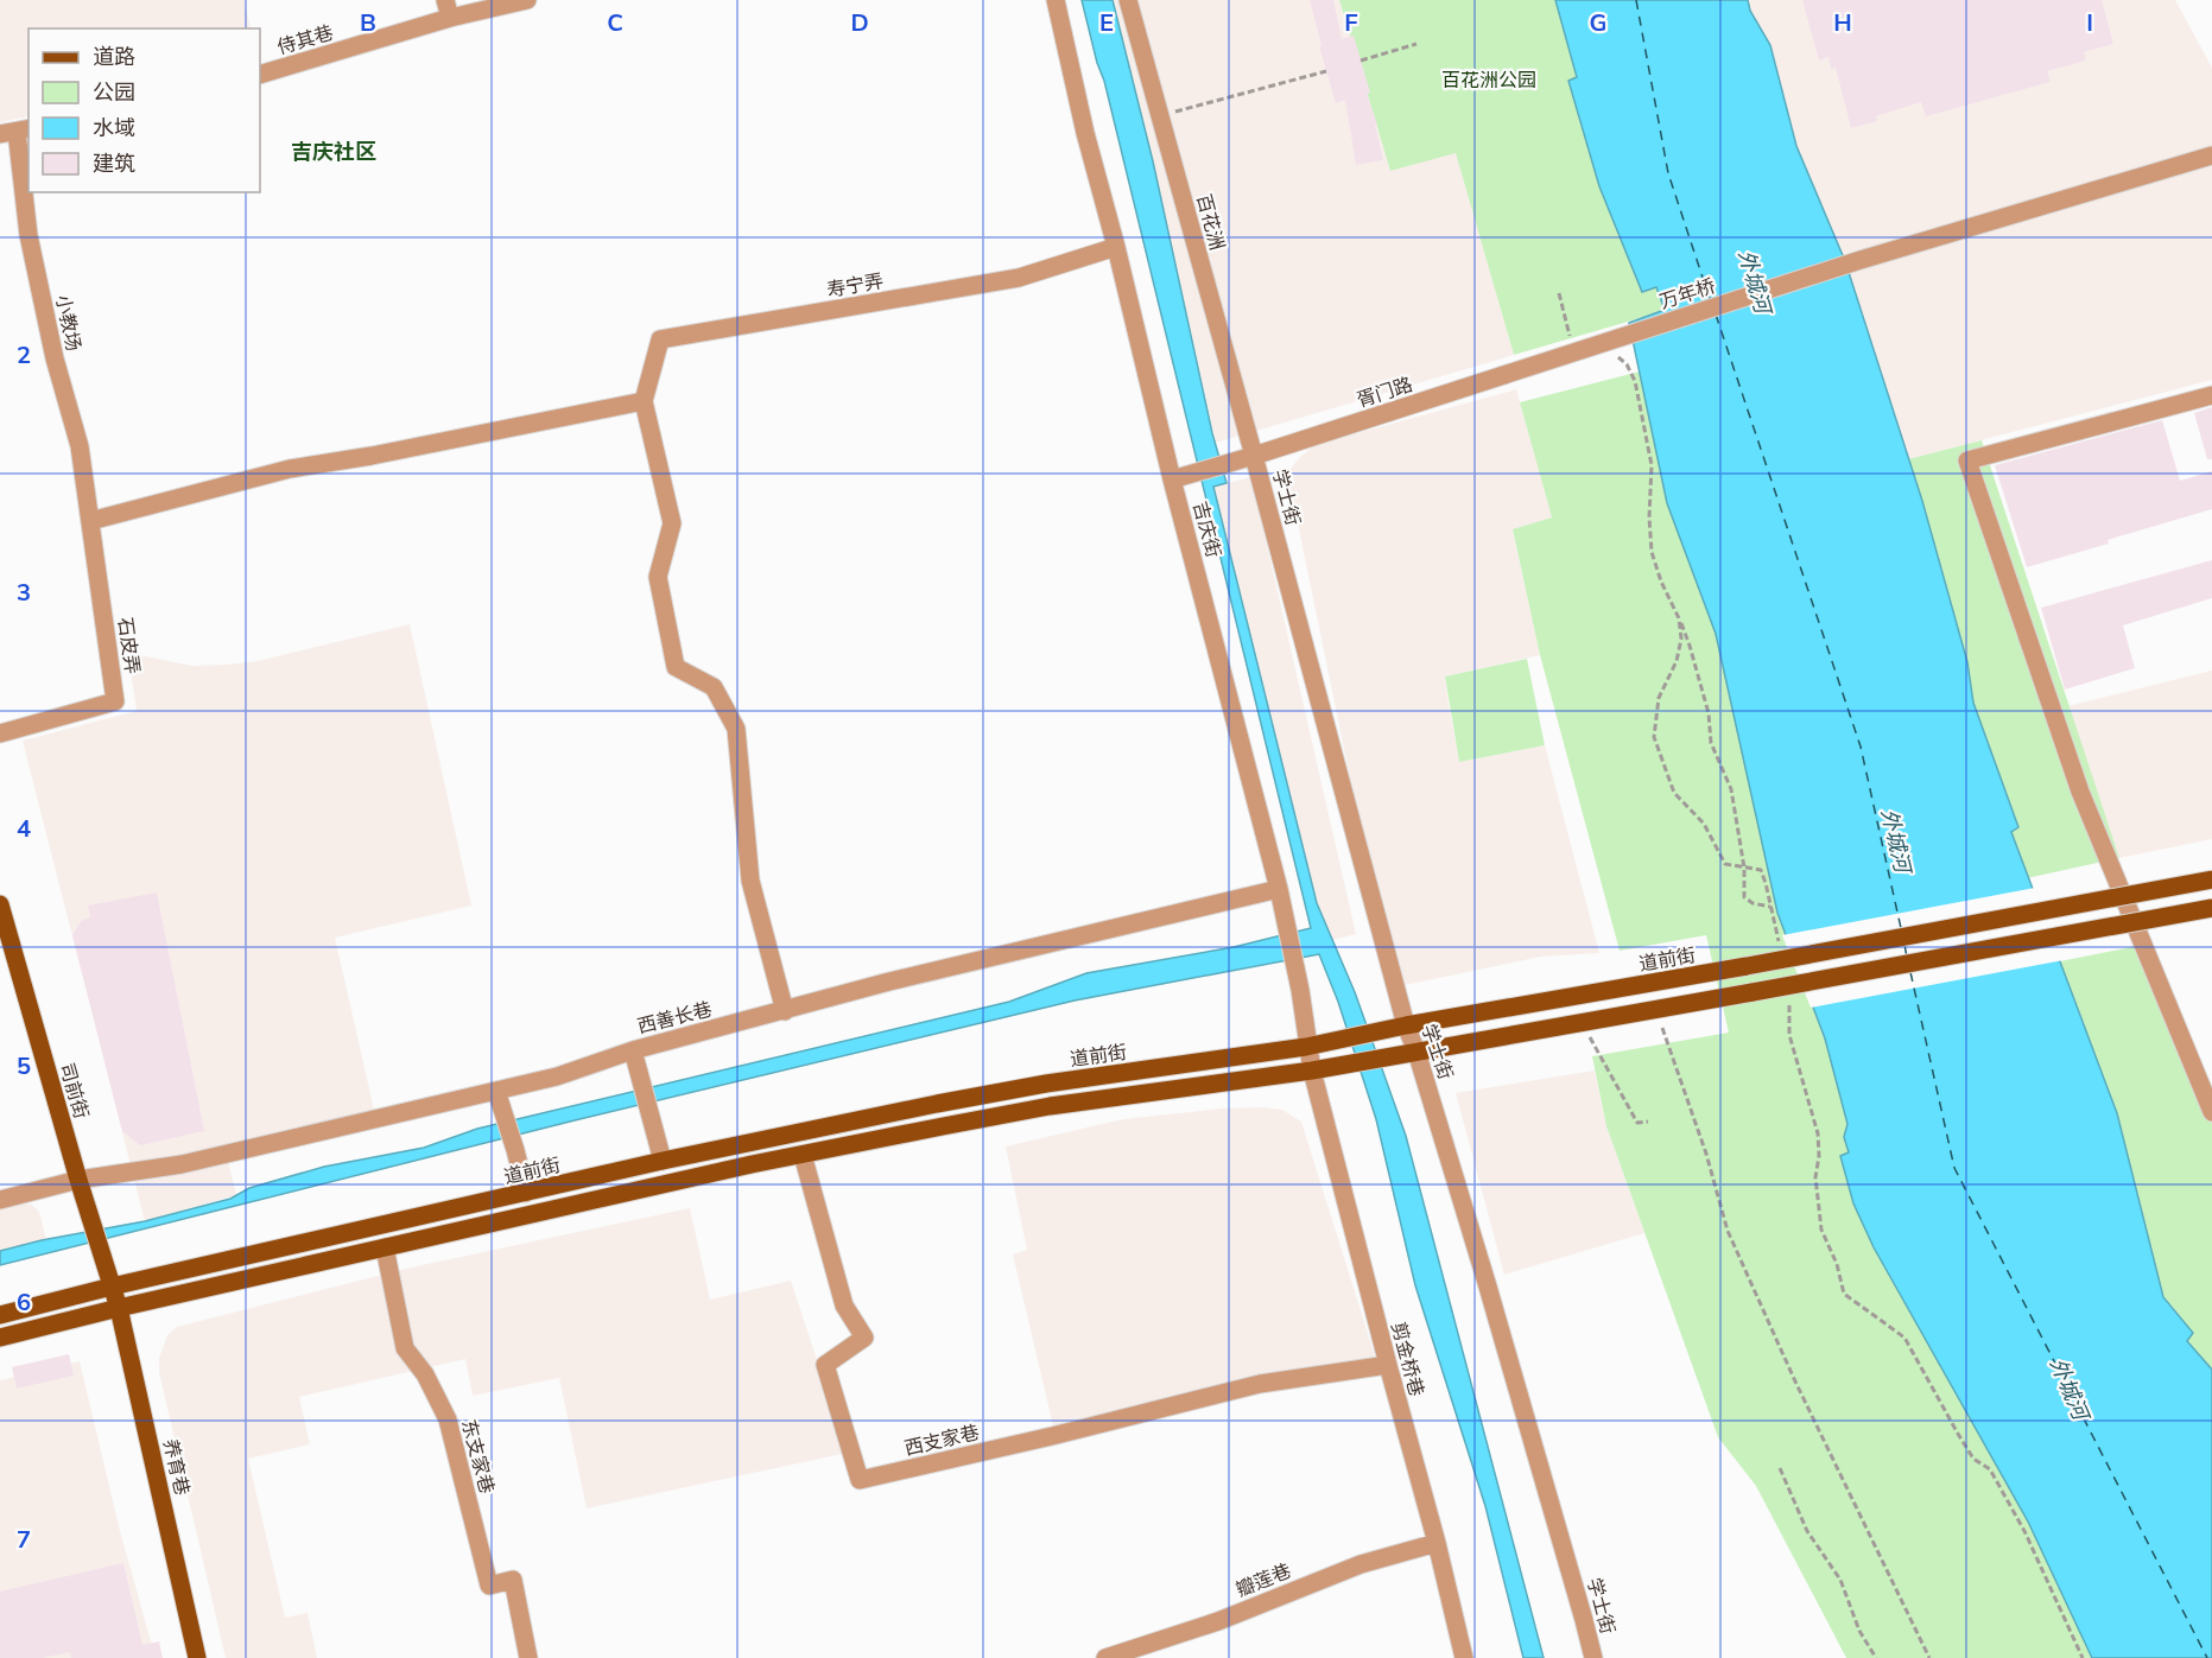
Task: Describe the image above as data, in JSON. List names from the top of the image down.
{
  "streets": {
    "main road": ["道前街", "司前街", "养育巷"],
    "street": [
      "侍其巷",
      "百花洲",
      "寿宁弄",
      "万年桥",
      "小教场",
      "胥门路",
      "学士街",
      "吉庆街",
      "石皮弄",
      "西善长巷",
      "剪金桥巷",
      "西支家巷",
      "东支家巷",
      "瓣莲巷"
    ]
  },
  "crossings": [
    ["百花洲", "胥门路"],
    ["百花洲", "学士街"],
    ["寿宁弄", "吉庆街"],
    ["万年桥", "胥门路"],
    ["小教场", "石皮弄"],
    ["胥门路", "学士街"],
    ["胥门路", "吉庆街"],
    ["学士街", "道前街"],
    ["吉庆街", "道前街"],
    ["吉庆街", "西善长巷"],
    ["吉庆街", "剪金桥巷"],
    ["道前街", "司前街"],
    ["道前街", "养育巷"],
    ["西善长巷", "司前街"],
    ["司前街", "养育巷"],
    ["剪金桥巷", "西支家巷"],
    ["剪金桥巷", "瓣莲巷"]
  ],
  "districts": ["吉庆社区"],
  "water": ["外城河"],
  "parks": ["百花洲公园"],
  "legend": [
    "道路",
    "公园",
    "水域",
    "建筑"
  ],
  "grid": {
    "columns": [
      "B",
      "C",
      "D",
      "E",
      "F",
      "G",
      "H",
      "I"
    ],
    "rows": [
      "2",
      "3",
      "4",
      "5",
      "6",
      "7"
    ]
  }
}
